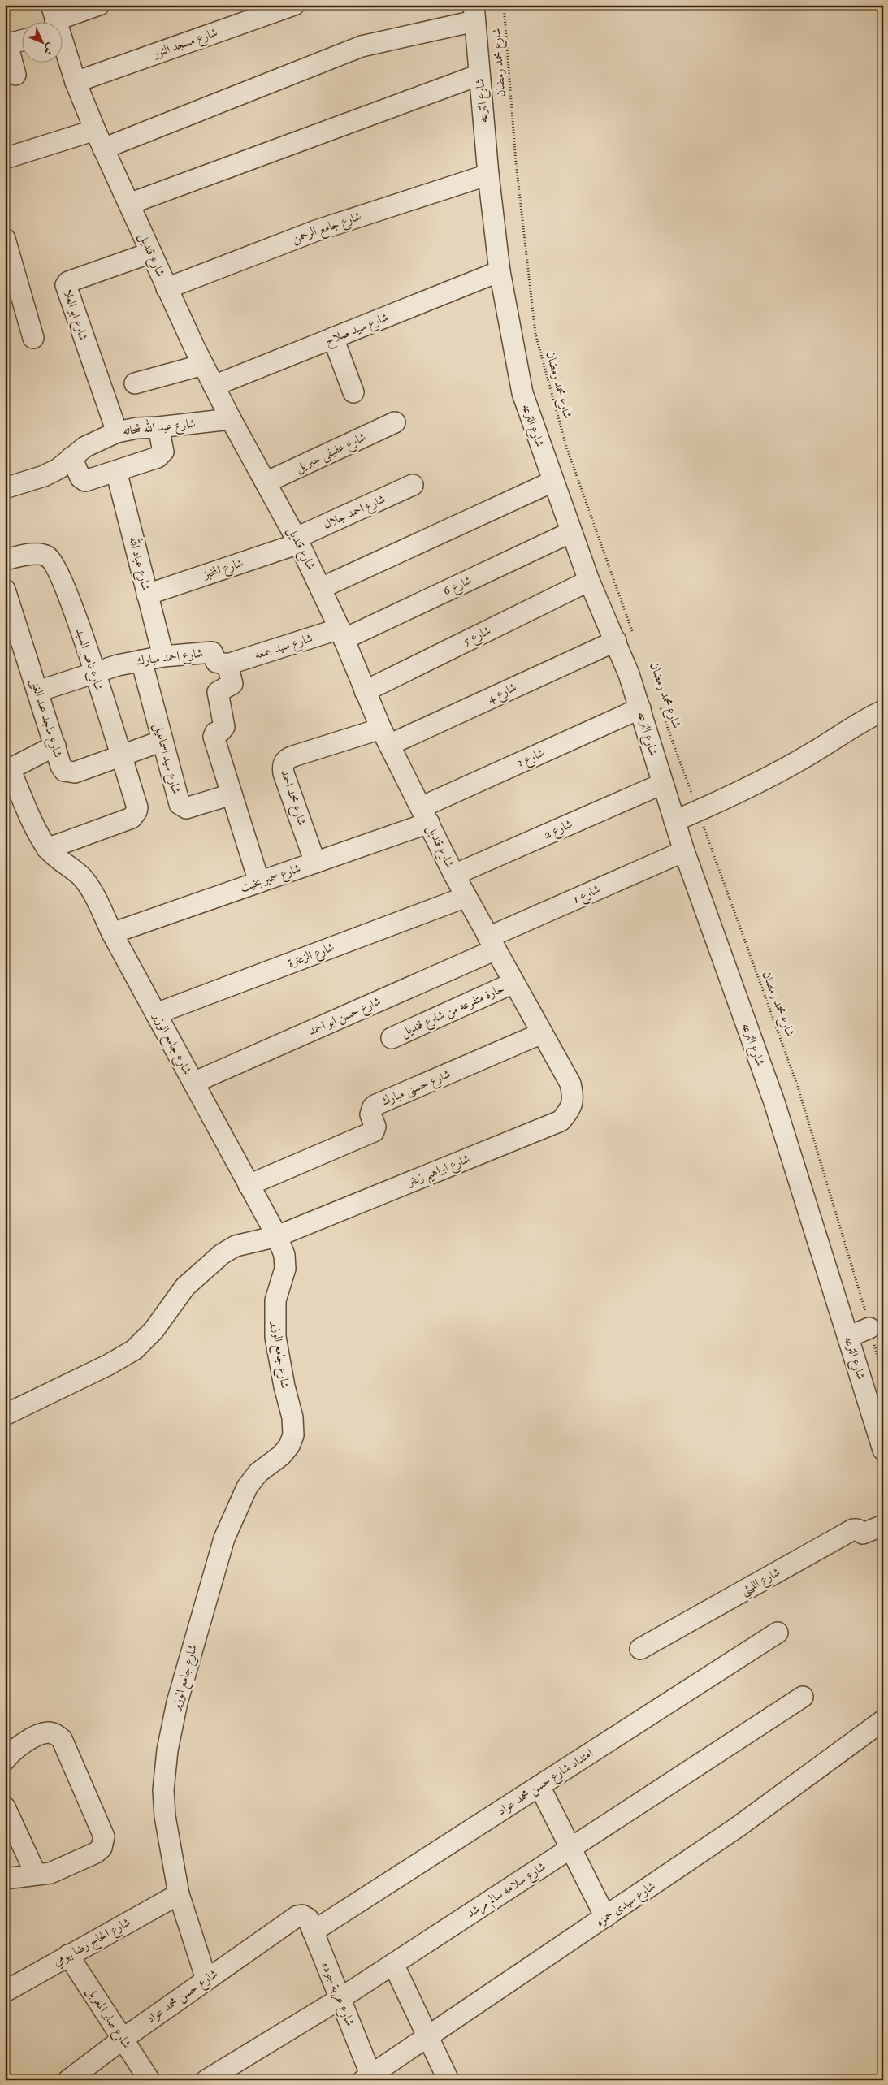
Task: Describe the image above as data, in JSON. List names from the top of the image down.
{
  "streets": {
    "street": [
      "شارع مسجد النور",
      "شارع الترعه",
      "شارع جامع الرحمن",
      "شارع قنديل",
      "شارع ابو العلا",
      "شارع سيد صلاح",
      "شارع عبد الله شحاته",
      "شارع عفيفى جبريل",
      "شارع احمد جلال",
      "شارع عباد الله",
      "شارع المخبز",
      "شارع 6",
      "شارع 5",
      "شارع سيد جمعه",
      "شارع احمد مبارك",
      "شارع ناصر السيد",
      "شارع 4",
      "شارع ماجد عبد الغنى",
      "شارع 3",
      "شارع سيد اسماعيل",
      "شارع محمد احمد",
      "شارع 2",
      "شارع سمير بخيت",
      "شارع 1",
      "شارع الزعترة",
      "حارة متفرعه من شارع قنديل",
      "شارع حسن ابو احمد",
      "شارع جامع الوزير",
      "شارع حسنى مبارك",
      "شارع ابراهيم زعتر",
      "شارع الليثي",
      "امتداد شارع حسن محمد عواد",
      "شارع سلامه سالم مرشد",
      "شارع سيدى حمزه",
      "شارع الحاج رضا بيومي",
      "شارع عزبة جوده",
      "شارع حسن محمد عواد",
      "شارع صابر المغربل"
    ],
    "path": ["شارع محمد رمضان"]
  },
  "crossings": [
    ["شارع مسجد النور", "شارع قنديل"],
    ["شارع محمد رمضان", "شارع الترعه"],
    ["شارع محمد رمضان", "شارع 4"],
    ["شارع محمد رمضان", "شارع 3"],
    ["شارع الترعه", "شارع جامع الرحمن"],
    ["شارع الترعه", "شارع سيد صلاح"],
    ["شارع الترعه", "شارع 6"],
    ["شارع الترعه", "شارع 5"],
    ["شارع الترعه", "شارع 4"],
    ["شارع الترعه", "شارع 3"],
    ["شارع الترعه", "شارع 2"],
    ["شارع الترعه", "شارع 1"],
    ["شارع جامع الرحمن", "شارع قنديل"],
    ["شارع قنديل", "شارع ابو العلا"],
    ["شارع قنديل", "شارع سيد صلاح"],
    ["شارع قنديل", "شارع عبد الله شحاته"],
    ["شارع قنديل", "شارع عفيفى جبريل"],
    ["شارع قنديل", "شارع احمد جلال"],
    ["شارع قنديل", "شارع المخبز"],
    ["شارع قنديل", "شارع 6"],
    ["شارع قنديل", "شارع 5"],
    ["شارع قنديل", "شارع سيد جمعه"],
    ["شارع قنديل", "شارع 4"],
    ["شارع قنديل", "شارع 3"],
    ["شارع قنديل", "شارع محمد احمد"],
    ["شارع قنديل", "شارع 2"],
    ["شارع قنديل", "شارع سمير بخيت"],
    ["شارع قنديل", "شارع 1"],
    ["شارع قنديل", "شارع الزعترة"],
    ["شارع قنديل", "حارة متفرعه من شارع قنديل"],
    ["شارع قنديل", "شارع حسن ابو احمد"],
    ["شارع قنديل", "شارع حسنى مبارك"],
    ["شارع قنديل", "شارع ابراهيم زعتر"],
    ["شارع ابو العلا", "شارع عبد الله شحاته"],
    ["شارع احمد جلال", "شارع المخبز"],
    ["شارع عباد الله", "شارع المخبز"],
    ["شارع عباد الله", "شارع احمد مبارك"],
    ["شارع 6", "شارع سيد جمعه"],
    ["شارع سيد جمعه", "شارع احمد مبارك"],
    ["شارع احمد مبارك", "شارع ناصر السيد"],
    ["شارع احمد مبارك", "شارع ماجد عبد الغنى"],
    ["شارع احمد مبارك", "شارع سيد اسماعيل"],
    ["شارع ناصر السيد", "شارع ماجد عبد الغنى"],
    ["شارع ناصر السيد", "شارع جامع الوزير"],
    ["شارع 4", "شارع محمد احمد"],
    ["شارع ماجد عبد الغنى", "شارع سيد اسماعيل"],
    ["شارع 3", "شارع سمير بخيت"],
    ["شارع محمد احمد", "شارع سمير بخيت"],
    ["شارع سمير بخيت", "شارع جامع الوزير"],
    ["شارع 1", "شارع حسن ابو احمد"],
    ["شارع الزعترة", "شارع جامع الوزير"],
    ["شارع حسن ابو احمد", "شارع جامع الوزير"],
    ["شارع جامع الوزير", "شارع حسنى مبارك"],
    ["شارع جامع الوزير", "شارع ابراهيم زعتر"],
    ["شارع جامع الوزير", "شارع الحاج رضا بيومي"],
    ["شارع جامع الوزير", "شارع حسن محمد عواد"],
    ["امتداد شارع حسن محمد عواد", "شارع عزبة جوده"],
    ["شارع سلامه سالم مرشد", "شارع عزبة جوده"],
    ["شارع سيدى حمزه", "شارع عزبة جوده"],
    ["شارع الحاج رضا بيومي", "شارع صابر المغربل"],
    ["شارع عزبة جوده", "شارع حسن محمد عواد"],
    ["شارع حسن محمد عواد", "شارع صابر المغربل"]
  ],
  "north": "bottom right"
}
